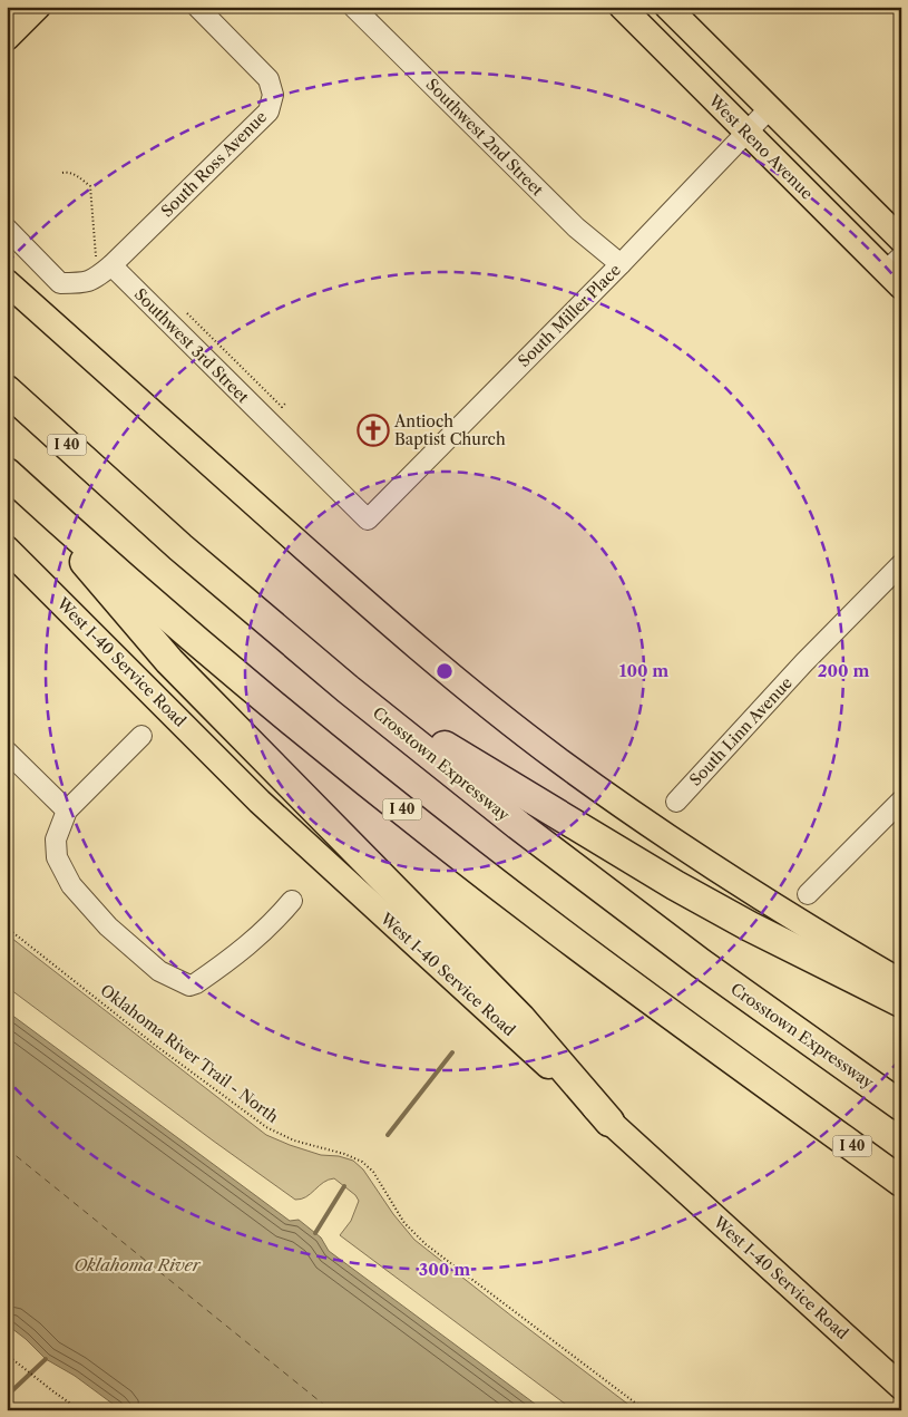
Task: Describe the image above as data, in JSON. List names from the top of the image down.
{
  "streets": {
    "highway": ["I 40", "Crosstown Expressway"],
    "main road": ["West Reno Avenue", "West I-40 Service Road"],
    "street": [
      "Southwest 2nd Street",
      "South Ross Avenue",
      "South Miller Place",
      "Southwest 3rd Street",
      "South Linn Avenue"
    ],
    "path": ["Oklahoma River Trail - North"]
  },
  "crossings": [
    ["Southwest 2nd Street", "South Miller Place"],
    ["West Reno Avenue", "South Miller Place"],
    ["South Ross Avenue", "Southwest 3rd Street"],
    ["South Miller Place", "Southwest 3rd Street"]
  ],
  "water": ["Oklahoma River"],
  "places": {
    "church": ["Antioch Baptist Church"]
  },
  "rings": ["100 m", "200 m", "300 m"]
}
